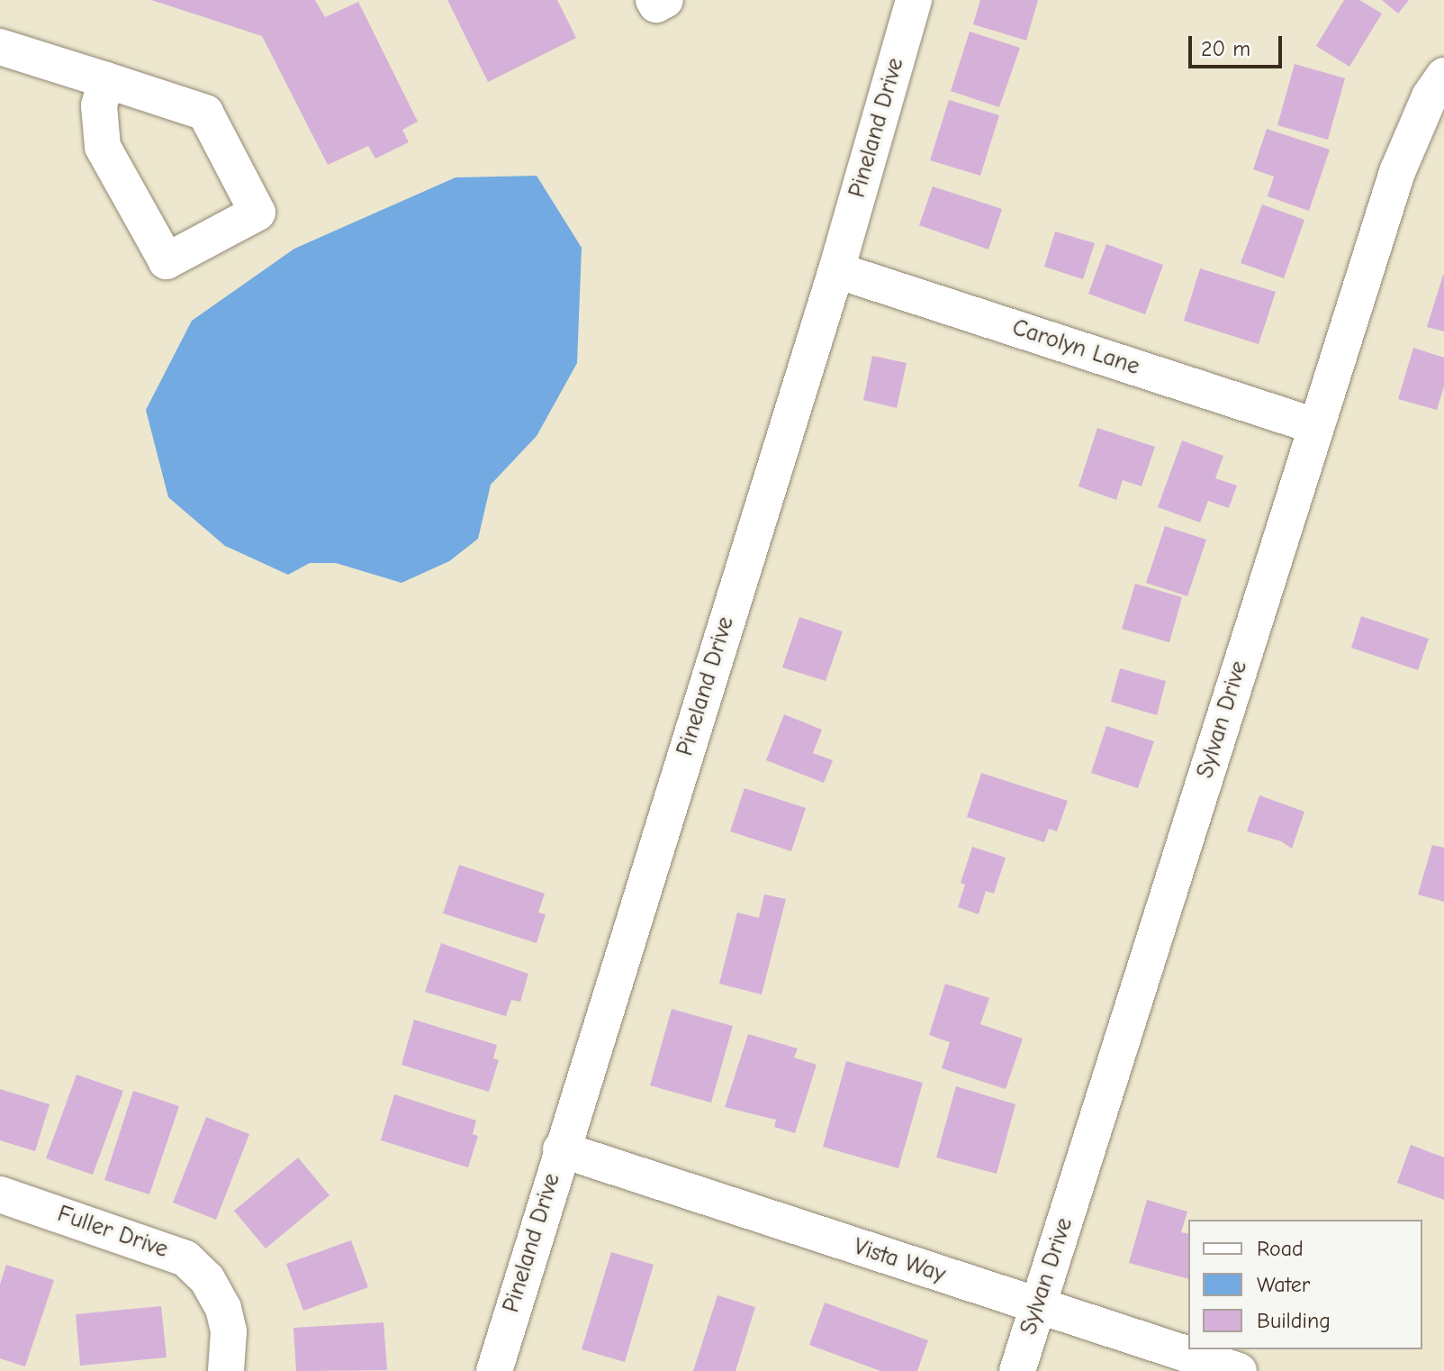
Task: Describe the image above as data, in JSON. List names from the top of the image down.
{
  "streets": {
    "street": [
      "Pineland Drive",
      "Carolyn Lane",
      "Sylvan Drive",
      "Fuller Drive",
      "Vista Way"
    ]
  },
  "crossings": [
    ["Pineland Drive", "Carolyn Lane"],
    ["Pineland Drive", "Vista Way"],
    ["Carolyn Lane", "Sylvan Drive"],
    ["Sylvan Drive", "Vista Way"]
  ],
  "legend": ["Road", "Water", "Building"],
  "scale_bar": "20 m"
}
